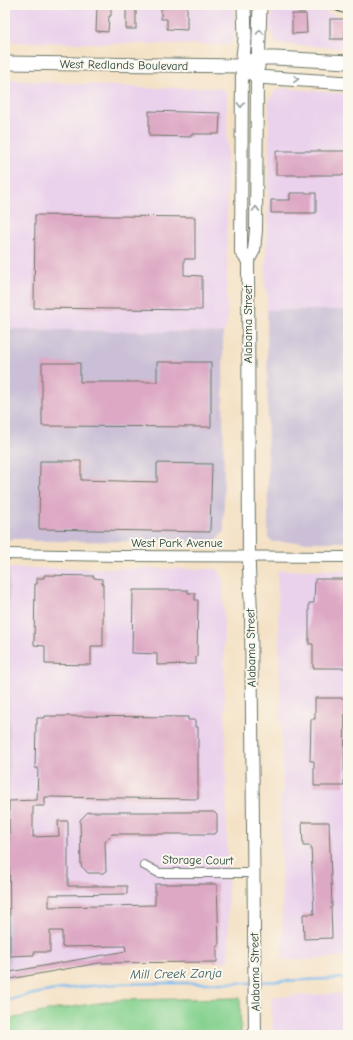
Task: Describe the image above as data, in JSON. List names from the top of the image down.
{
  "streets": {
    "main road": ["West Redlands Boulevard", "Alabama Street"],
    "street": ["West Park Avenue", "Storage Court"]
  },
  "crossings": [
    ["West Redlands Boulevard", "Alabama Street"],
    ["Alabama Street", "West Park Avenue"],
    ["Alabama Street", "Storage Court"]
  ],
  "water": ["Mill Creek Zanja"]
}
